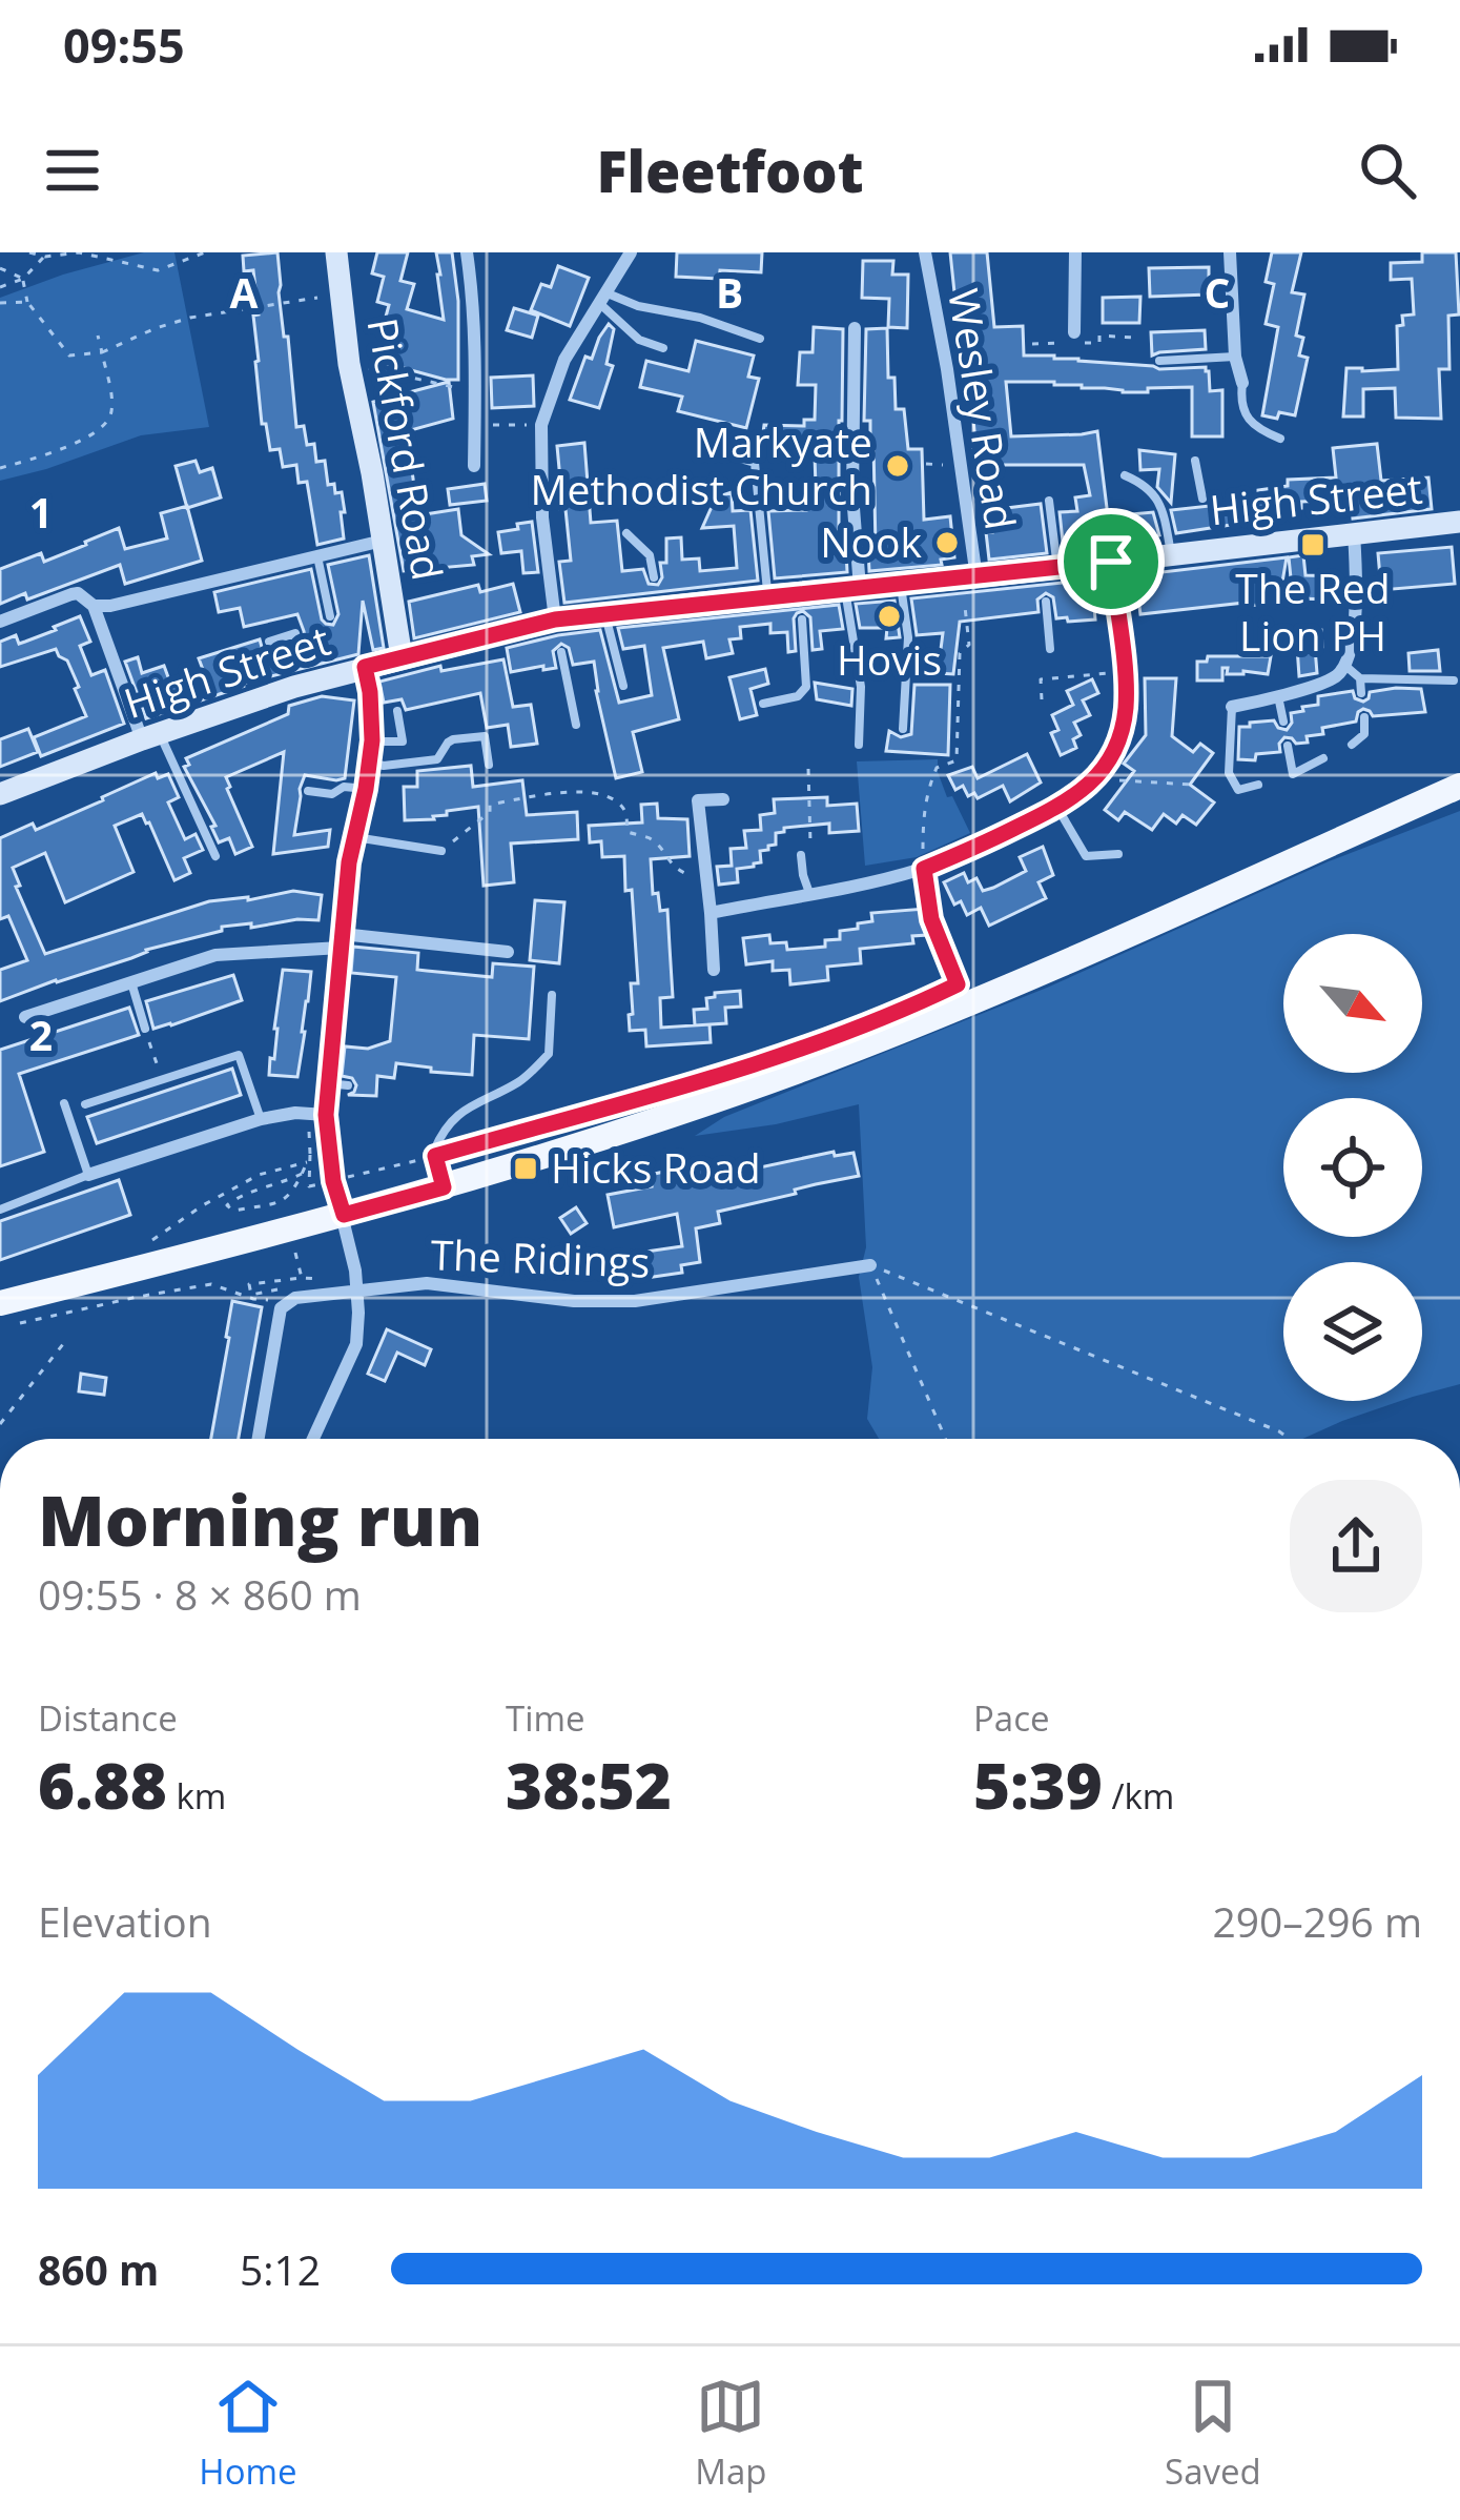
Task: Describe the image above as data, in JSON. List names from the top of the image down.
{
  "streets": {
    "street": [
      "Wesley Road",
      "Pickford Road",
      "High Street",
      "The Ridings"
    ]
  },
  "crossings": [
    ["Wesley Road", "High Street"],
    ["Pickford Road", "High Street"]
  ],
  "places": {
    "other": ["Markyate Methodist Church", "Nook", "Hovis"],
    "transit": ["The Red Lion PH", "Hicks Road"]
  },
  "north": "bottom right",
  "page": {
    "status": "09:55",
    "header": "Fleetfoot",
    "heading": ["Morning run", "09:55 · 8 × 860 m"],
    "stats": [
      ["Distance", "6.88 km"],
      ["Time", "38:52"],
      ["Pace", "5:39 /km"]
    ],
    "chart": ["Elevation", "290–296 m"],
    "list": [
      {
        "name": "860 m",
        "note": "5:12"
      }
    ],
    "tabs": ["Home", "Map", "Saved"]
  },
  "grid": {
    "columns": ["A", "B", "C"],
    "rows": ["1", "2"]
  }
}
